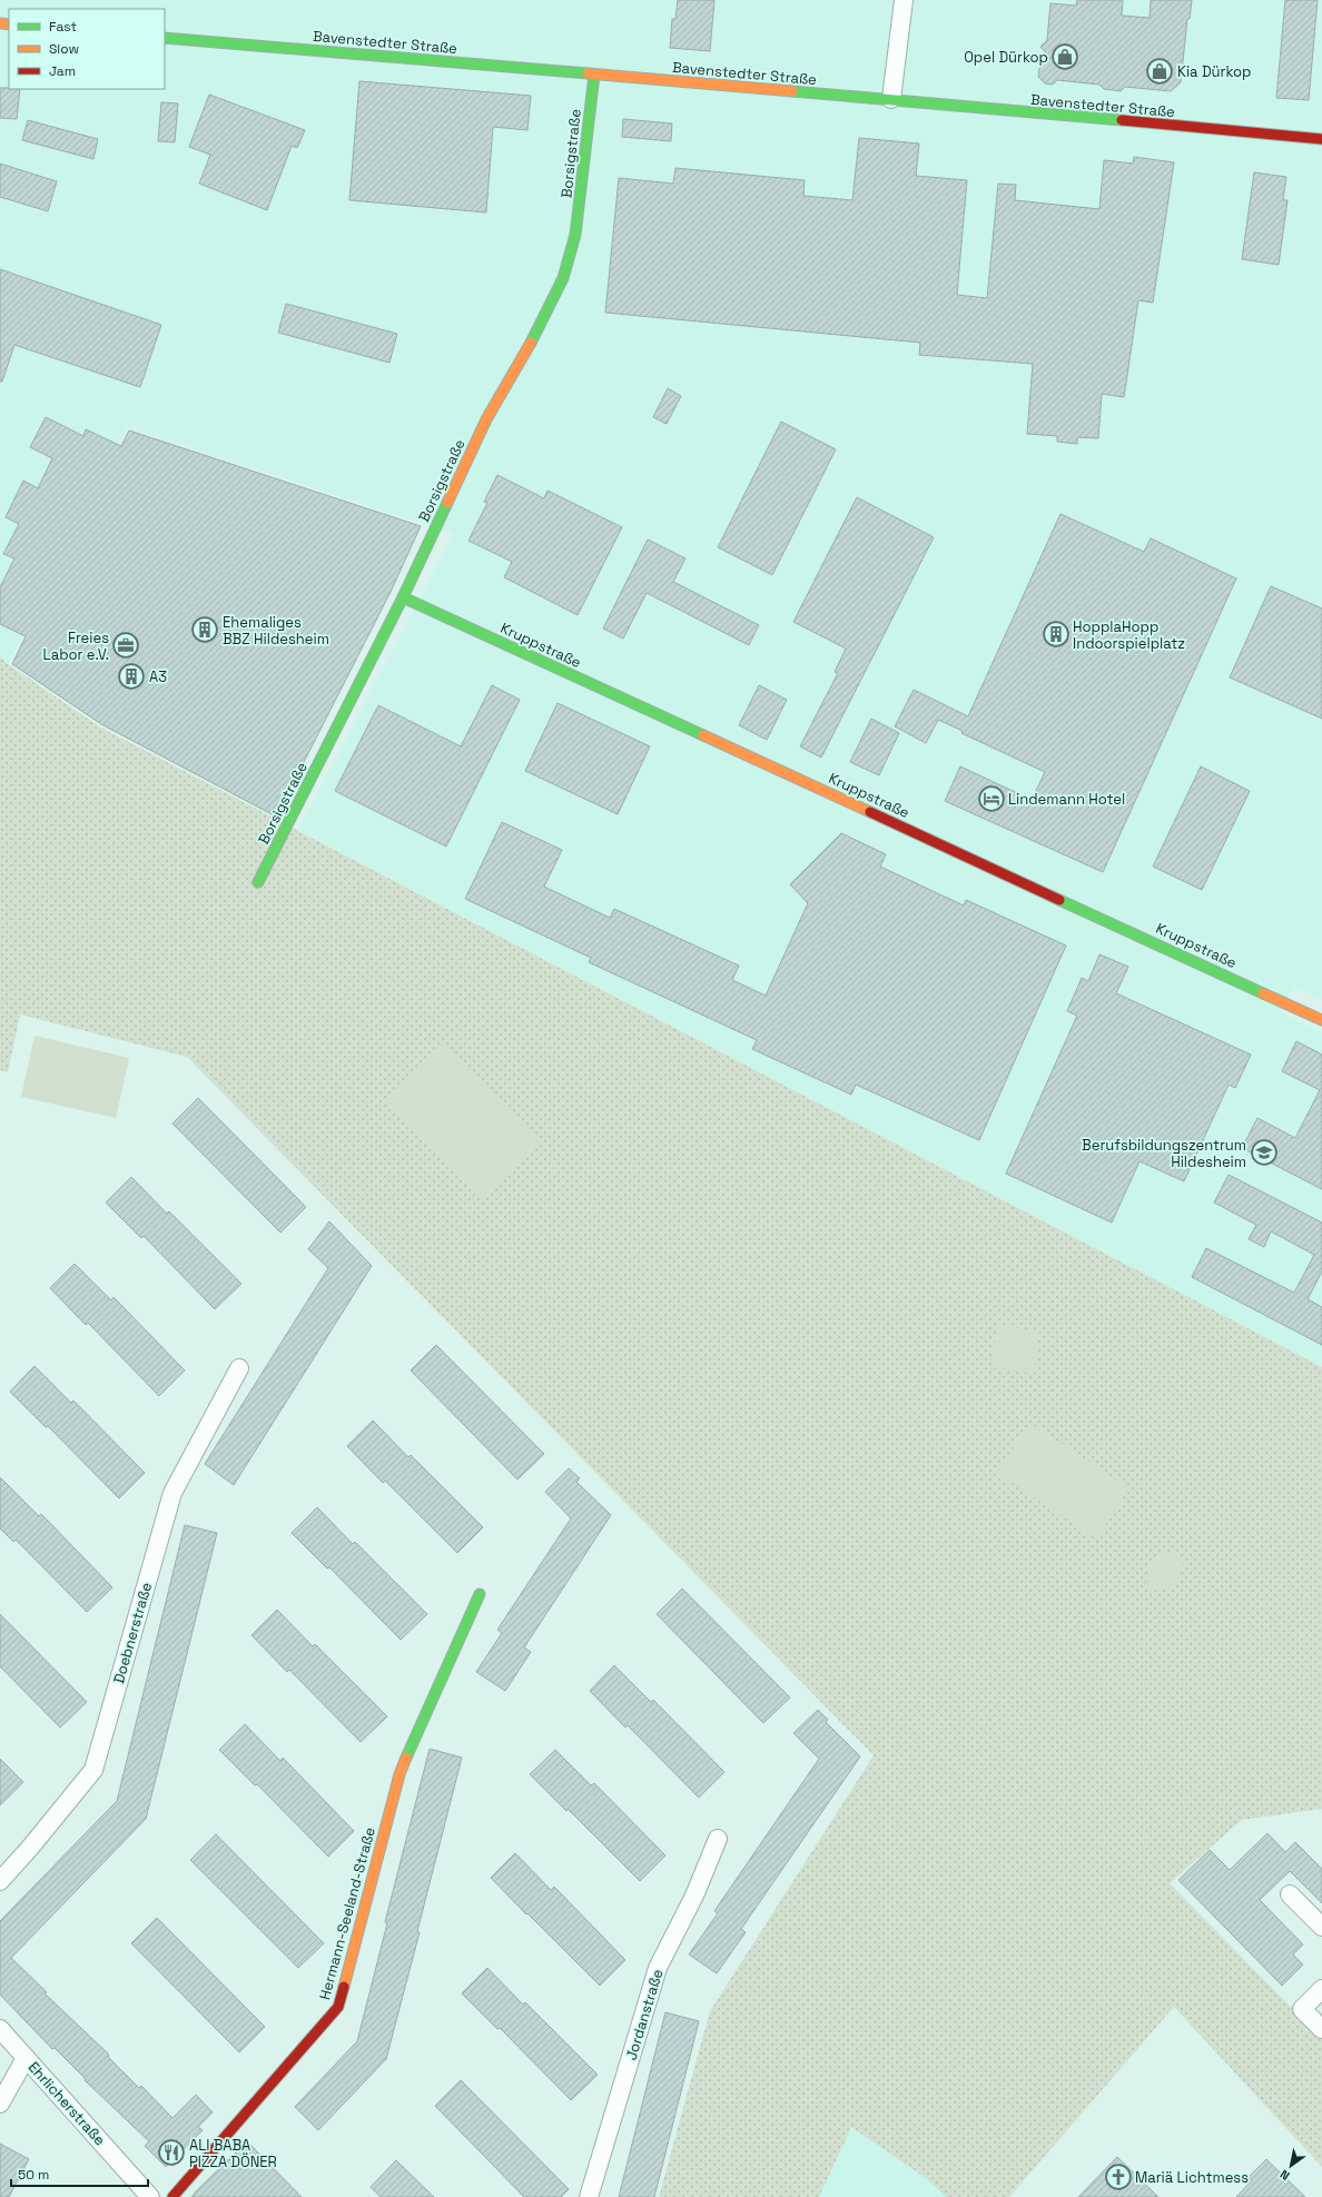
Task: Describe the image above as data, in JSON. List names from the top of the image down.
{
  "streets": {
    "street": [
      "Bavenstedter Straße",
      "Borsigstraße",
      "Kruppstraße",
      "Doebnerstraße",
      "Hermann-Seeland-Straße",
      "Jordanstraße",
      "Ehrlicherstraße"
    ]
  },
  "crossings": [
    ["Bavenstedter Straße", "Borsigstraße"],
    ["Borsigstraße", "Kruppstraße"]
  ],
  "places": {
    "shop": ["Opel Dürkop", "Kia Dürkop"],
    "building": ["Ehemaliges BBZ Hildesheim", "HopplaHopp Indoorspielplatz", "A3"],
    "office": ["Freies Labor e.V."],
    "hotel": ["Lindemann Hotel"],
    "school or university": ["Berufsbildungszentrum Hildesheim"],
    "restaurant": ["ALI BABA PIZZA DÖNER"],
    "church": ["Mariä Lichtmess"]
  },
  "legend": ["Fast", "Slow", "Jam"],
  "scale_bar": "50 m",
  "north": "bottom left"
}
